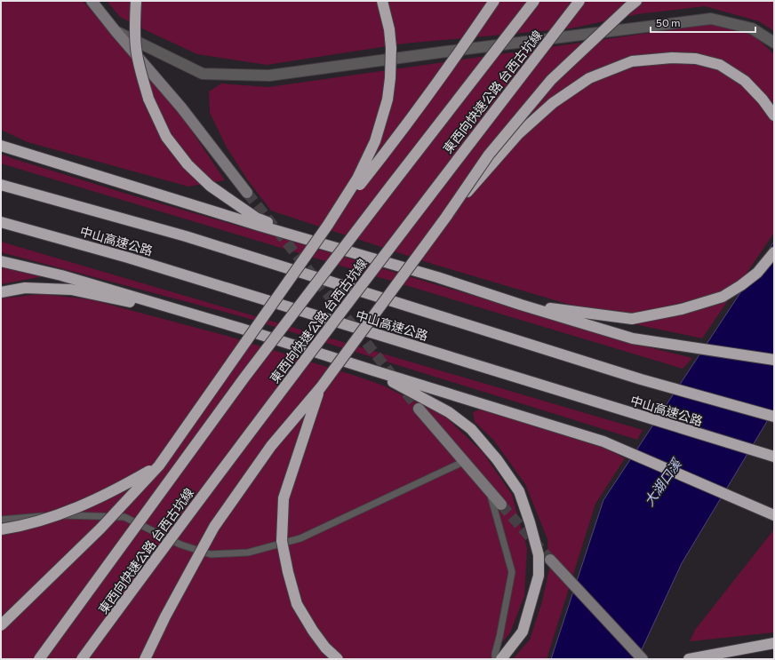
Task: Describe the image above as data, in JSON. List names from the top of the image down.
{
  "streets": {
    "highway": ["東西向快速公路 台西古坑線", "中山高速公路"]
  },
  "water": ["大湖口溪"],
  "scale_bar": "50 m"
}
